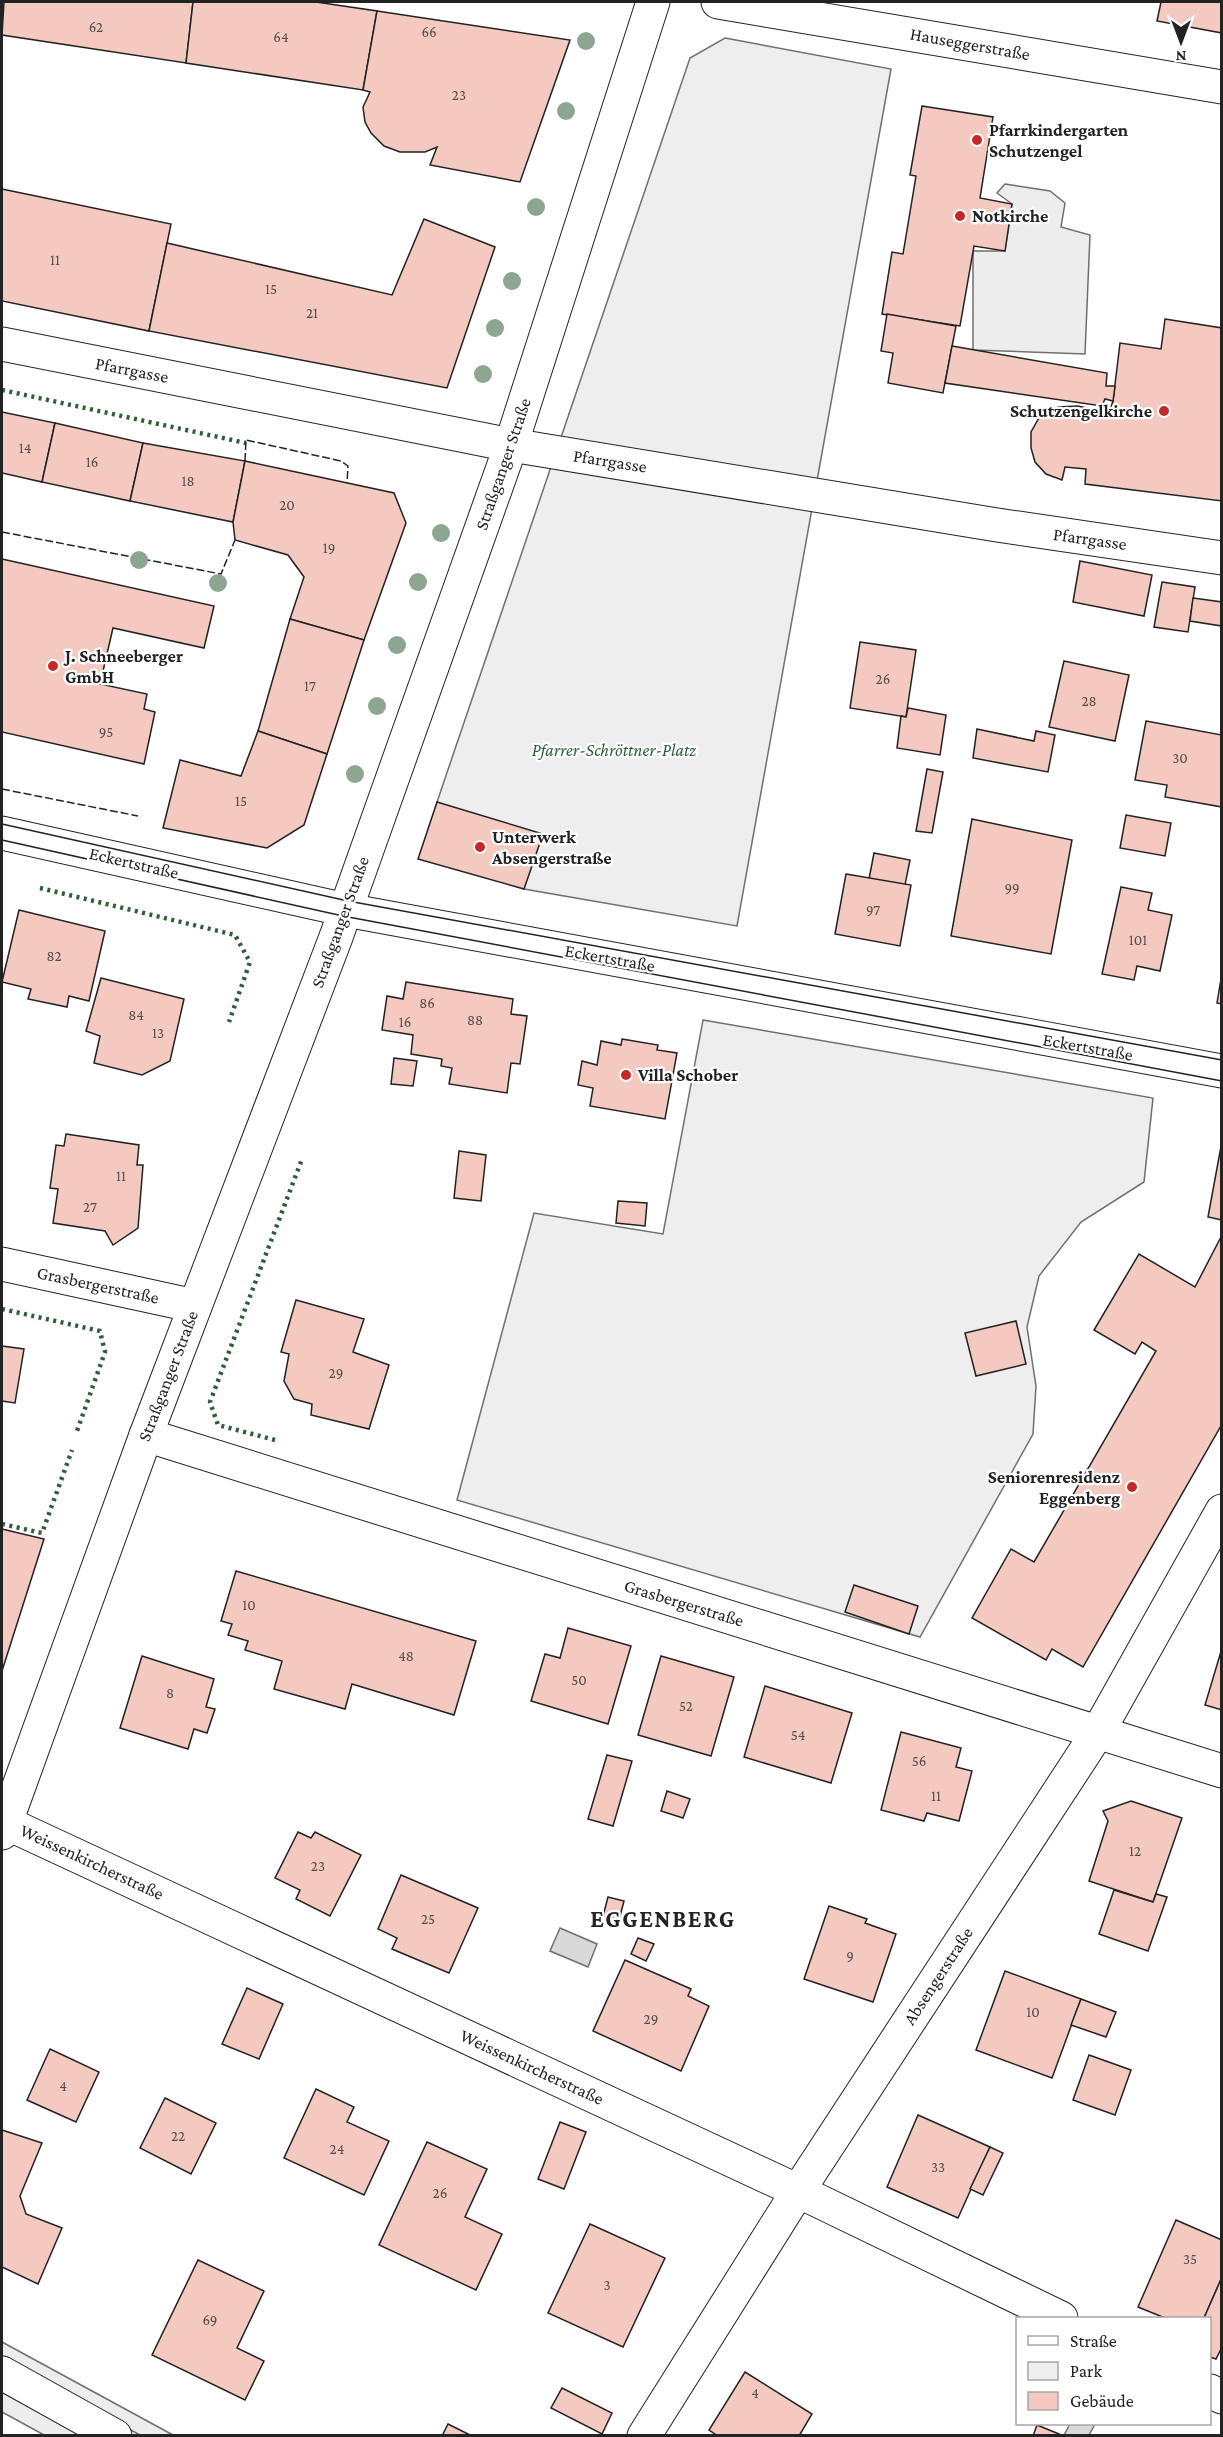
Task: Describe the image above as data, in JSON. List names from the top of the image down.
{
  "streets": {
    "street": [
      "Hauseggerstraße",
      "Pfarrgasse",
      "Straßganger Straße",
      "Eckertstraße",
      "Grasbergerstraße",
      "Weissenkircherstraße",
      "Absengerstraße"
    ]
  },
  "crossings": [
    ["Pfarrgasse", "Straßganger Straße"],
    ["Straßganger Straße", "Eckertstraße"],
    ["Straßganger Straße", "Grasbergerstraße"],
    ["Straßganger Straße", "Weissenkircherstraße"],
    ["Grasbergerstraße", "Absengerstraße"],
    ["Weissenkircherstraße", "Absengerstraße"]
  ],
  "districts": ["EGGENBERG"],
  "parks": ["Pfarrer-Schröttner-Platz"],
  "places": [
    "Pfarrkindergarten Schutzengel",
    "Notkirche",
    "Schutzengelkirche",
    "J. Schneeberger GmbH",
    "Unterwerk Absengerstraße",
    "Villa Schober",
    "Seniorenresidenz Eggenberg"
  ],
  "house_numbers": [
    "62",
    "66",
    "64",
    "23",
    "11",
    "15",
    "21",
    "14",
    "16",
    "18",
    "20",
    "19",
    "26",
    "17",
    "28",
    "95",
    "30",
    "15",
    "99",
    "97",
    "101",
    "82",
    "86",
    "84",
    "88",
    "16",
    "13",
    "11",
    "27",
    "29",
    "10",
    "48",
    "50",
    "8",
    "52",
    "54",
    "56",
    "11",
    "12",
    "23",
    "25",
    "9",
    "10",
    "29",
    "4",
    "22",
    "24",
    "33",
    "26",
    "35",
    "3",
    "69",
    "4"
  ],
  "legend": ["Straße", "Park", "Gebäude"],
  "north": "bottom"
}
